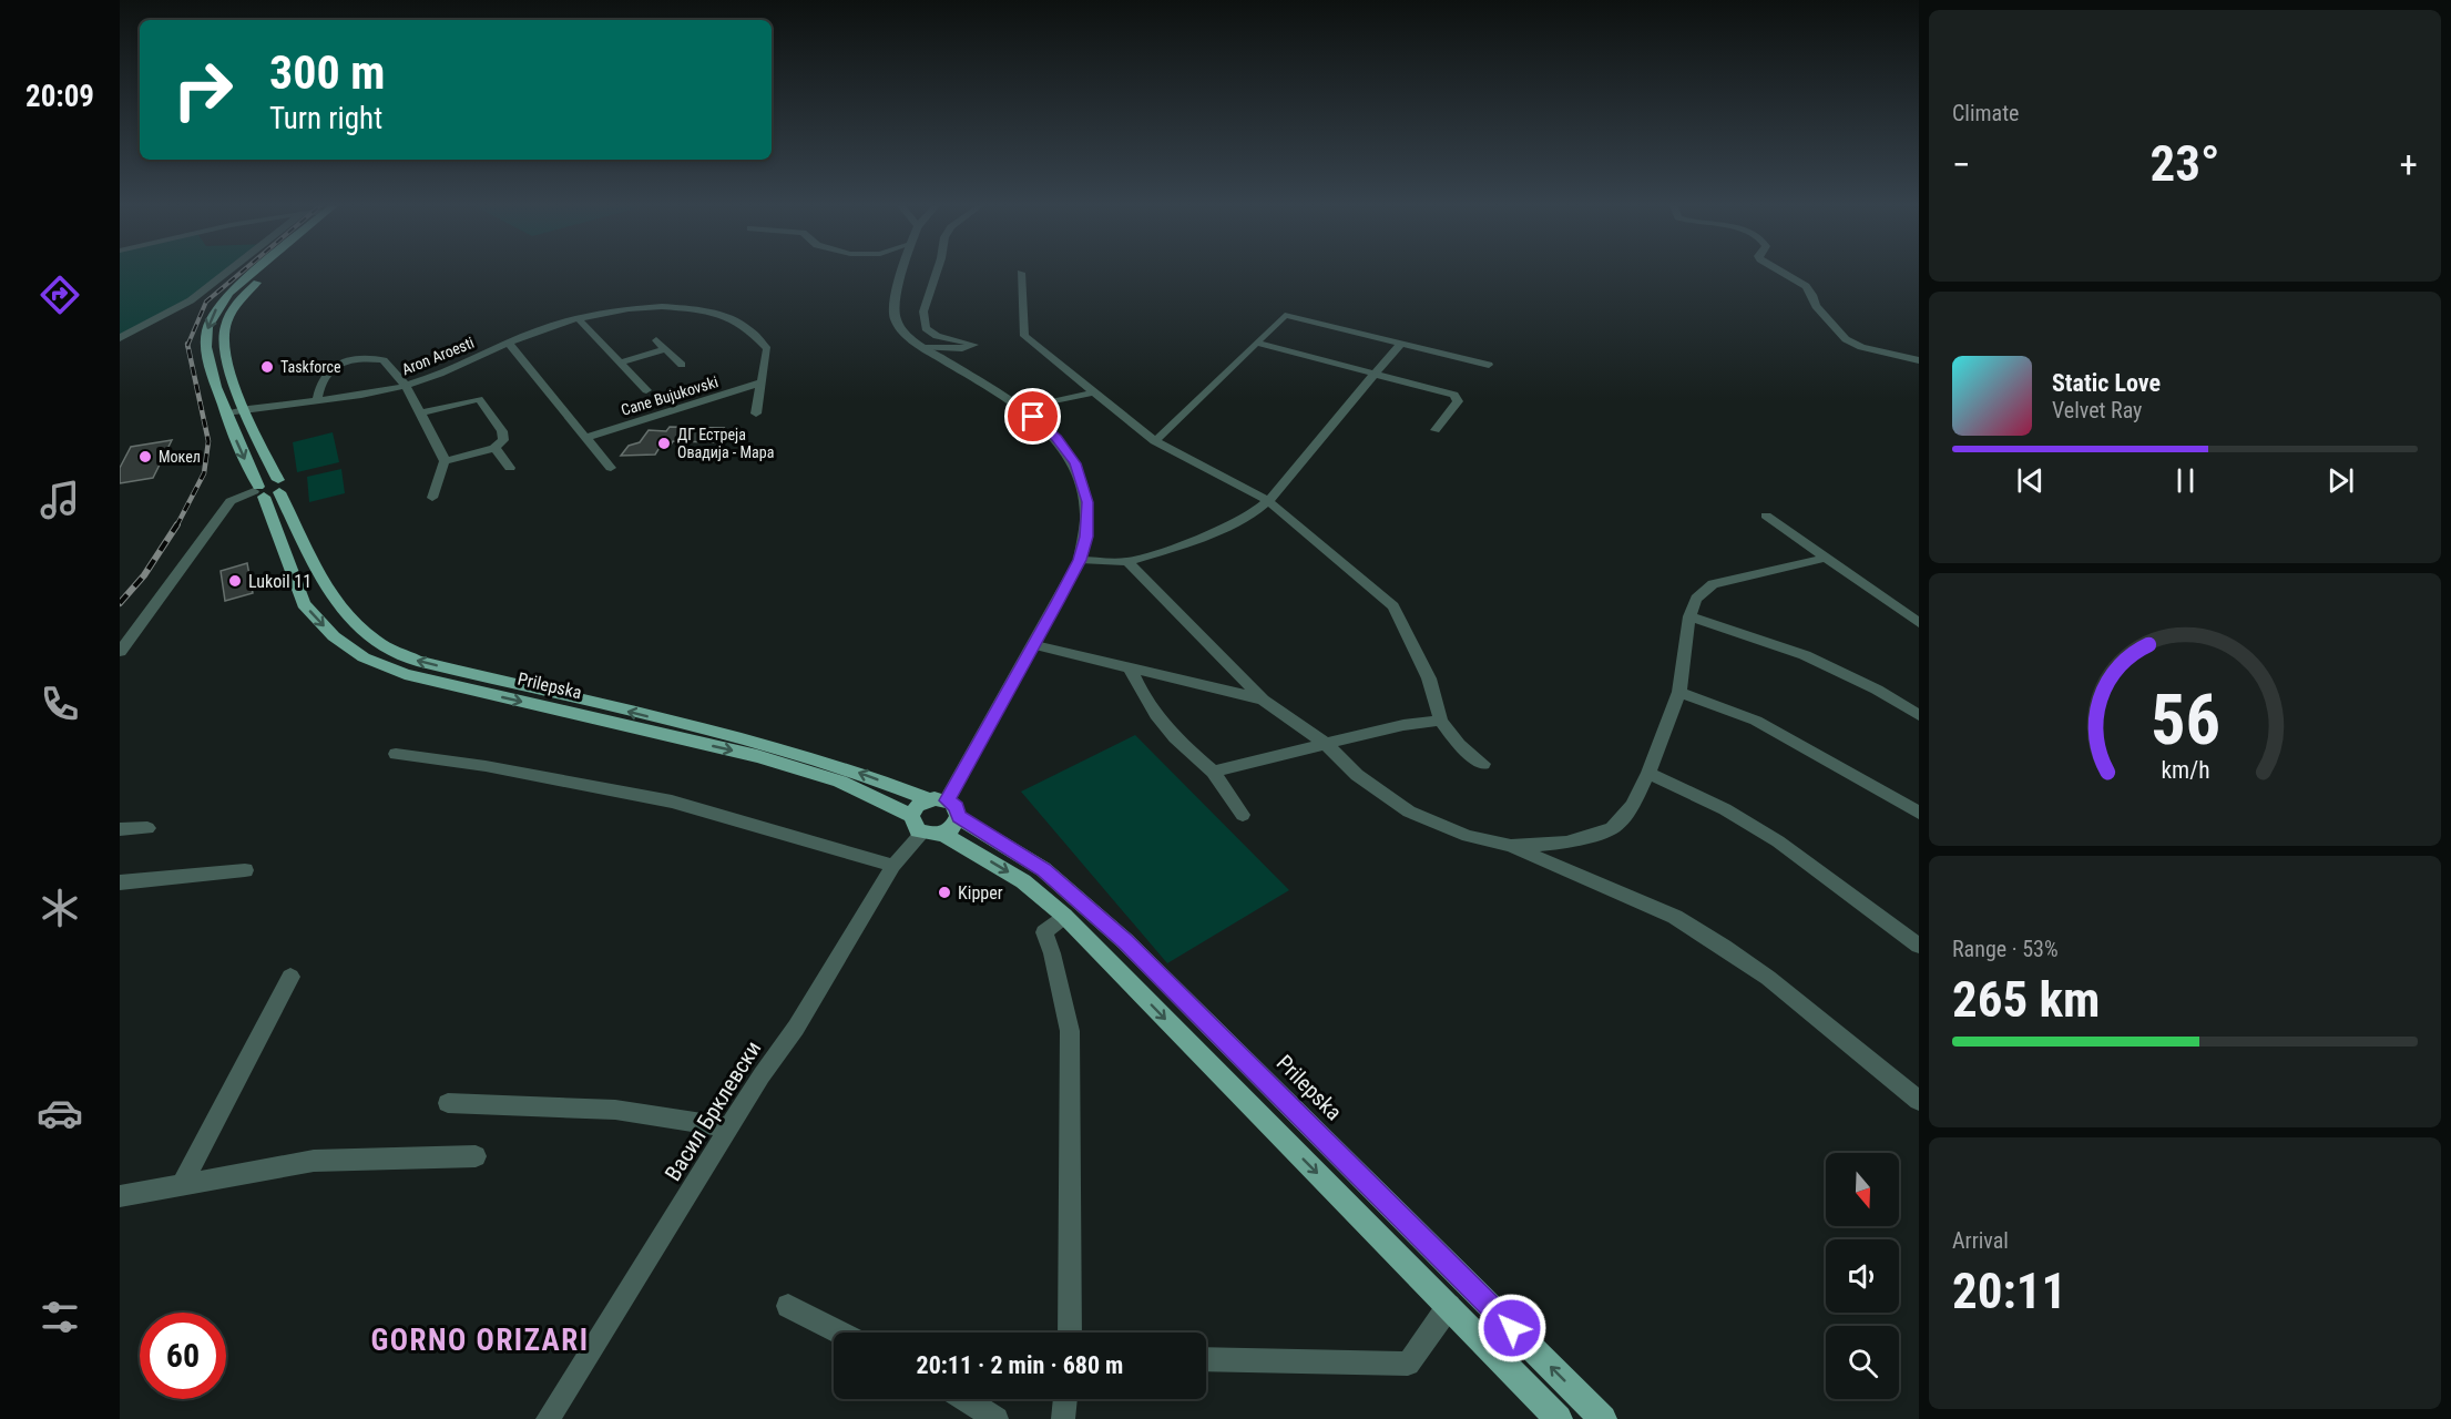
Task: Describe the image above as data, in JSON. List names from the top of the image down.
{
  "streets": {
    "main road": ["Prilepska"],
    "street": ["Aron Aroesti", "Cane Bujukovski", "Васил Брклевски"]
  },
  "crossings": [
    ["Aron Aroesti", "Cane Bujukovski"],
    ["Aron Aroesti", "Prilepska"],
    ["Prilepska", "Васил Брклевски"]
  ],
  "districts": ["GORNO ORIZARI"],
  "places": [
    "Taskforce",
    "ДГ Естреја Овадија - Мара",
    "Мокел",
    "Lukoil 11",
    "Kipper"
  ],
  "north": "bottom",
  "page": {
    "tabs": "20:09",
    "tile": [
      "Climate",
      ["Range · 53%", "265 km"],
      ["Arrival", "20:11"]
    ],
    "turn": ["300 m", "Turn right"],
    "heat": ["−", "23°", "+"],
    "song": ["Static Love", "Velvet Ray"],
    "limit": "60",
    "trip": "20:11 · 2 min · 680 m",
    "gauge": ["56", "km/h"]
  }
}
